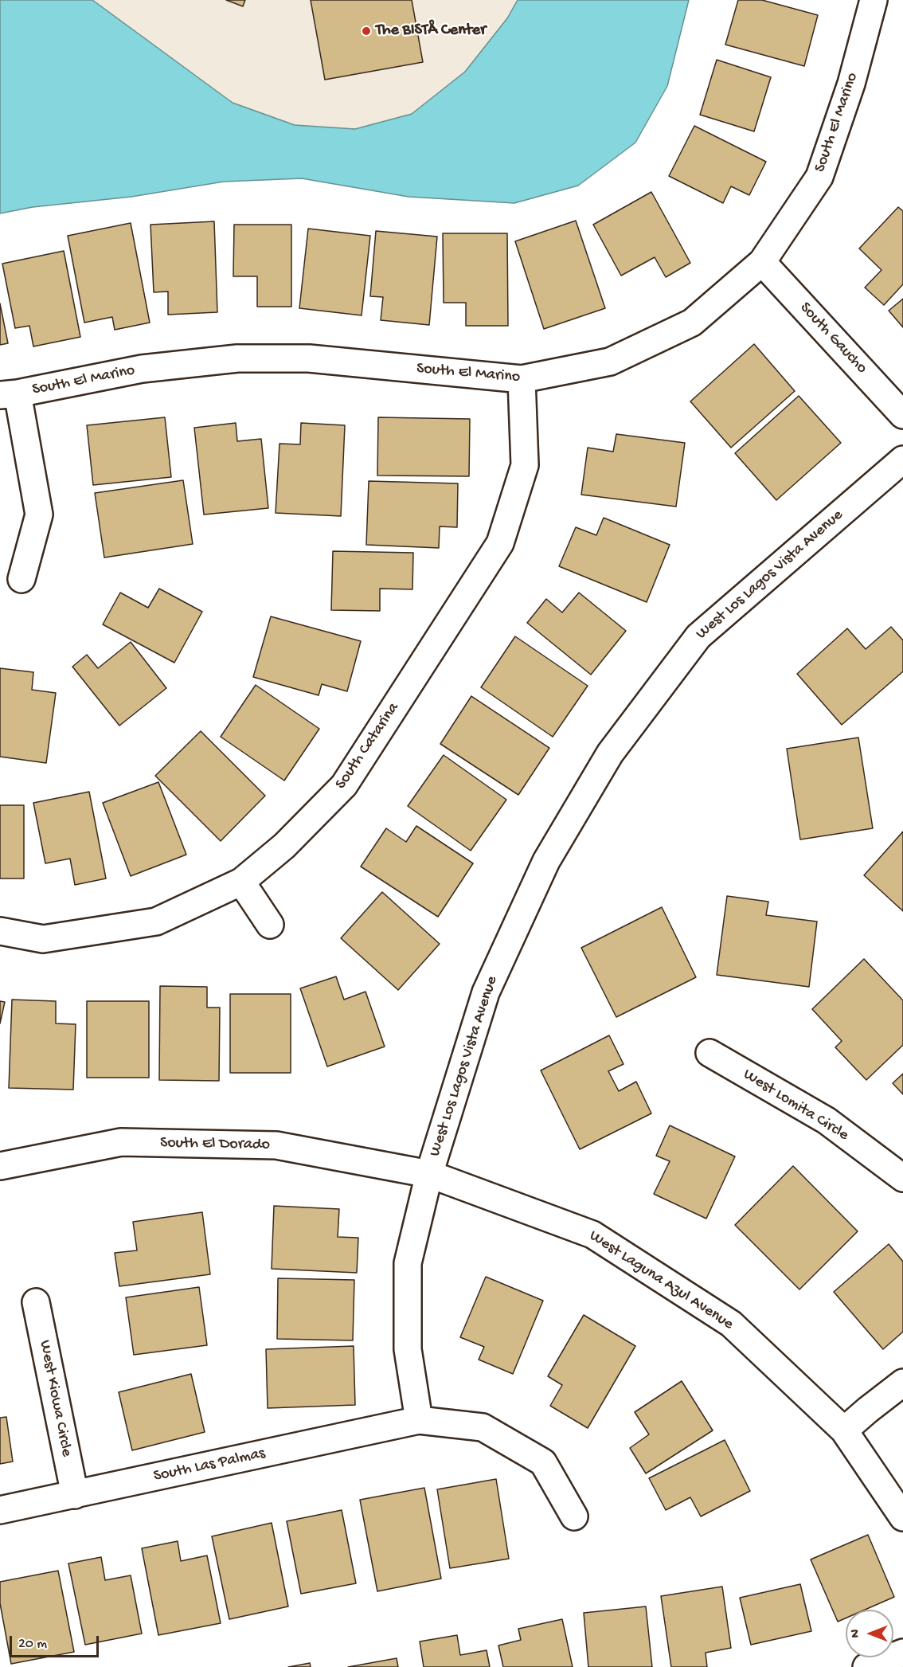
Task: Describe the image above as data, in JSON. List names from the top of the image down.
{
  "streets": {
    "street": [
      "South El Marino",
      "South Gaucho",
      "West Los Lagos Vista Avenue",
      "South Catarina",
      "West Lomita Circle",
      "South El Dorado",
      "West Laguna Azul Avenue",
      "West Kiowa Circle",
      "South Las Palmas"
    ]
  },
  "crossings": [
    ["South El Marino", "South Gaucho"],
    ["South El Marino", "South Catarina"],
    ["West Los Lagos Vista Avenue", "South El Dorado"],
    ["West Los Lagos Vista Avenue", "West Laguna Azul Avenue"],
    ["West Los Lagos Vista Avenue", "South Las Palmas"],
    ["South El Dorado", "West Laguna Azul Avenue"],
    ["West Kiowa Circle", "South Las Palmas"]
  ],
  "places": ["The BISTÅ Center"],
  "scale_bar": "20 m",
  "north": "left"
}
